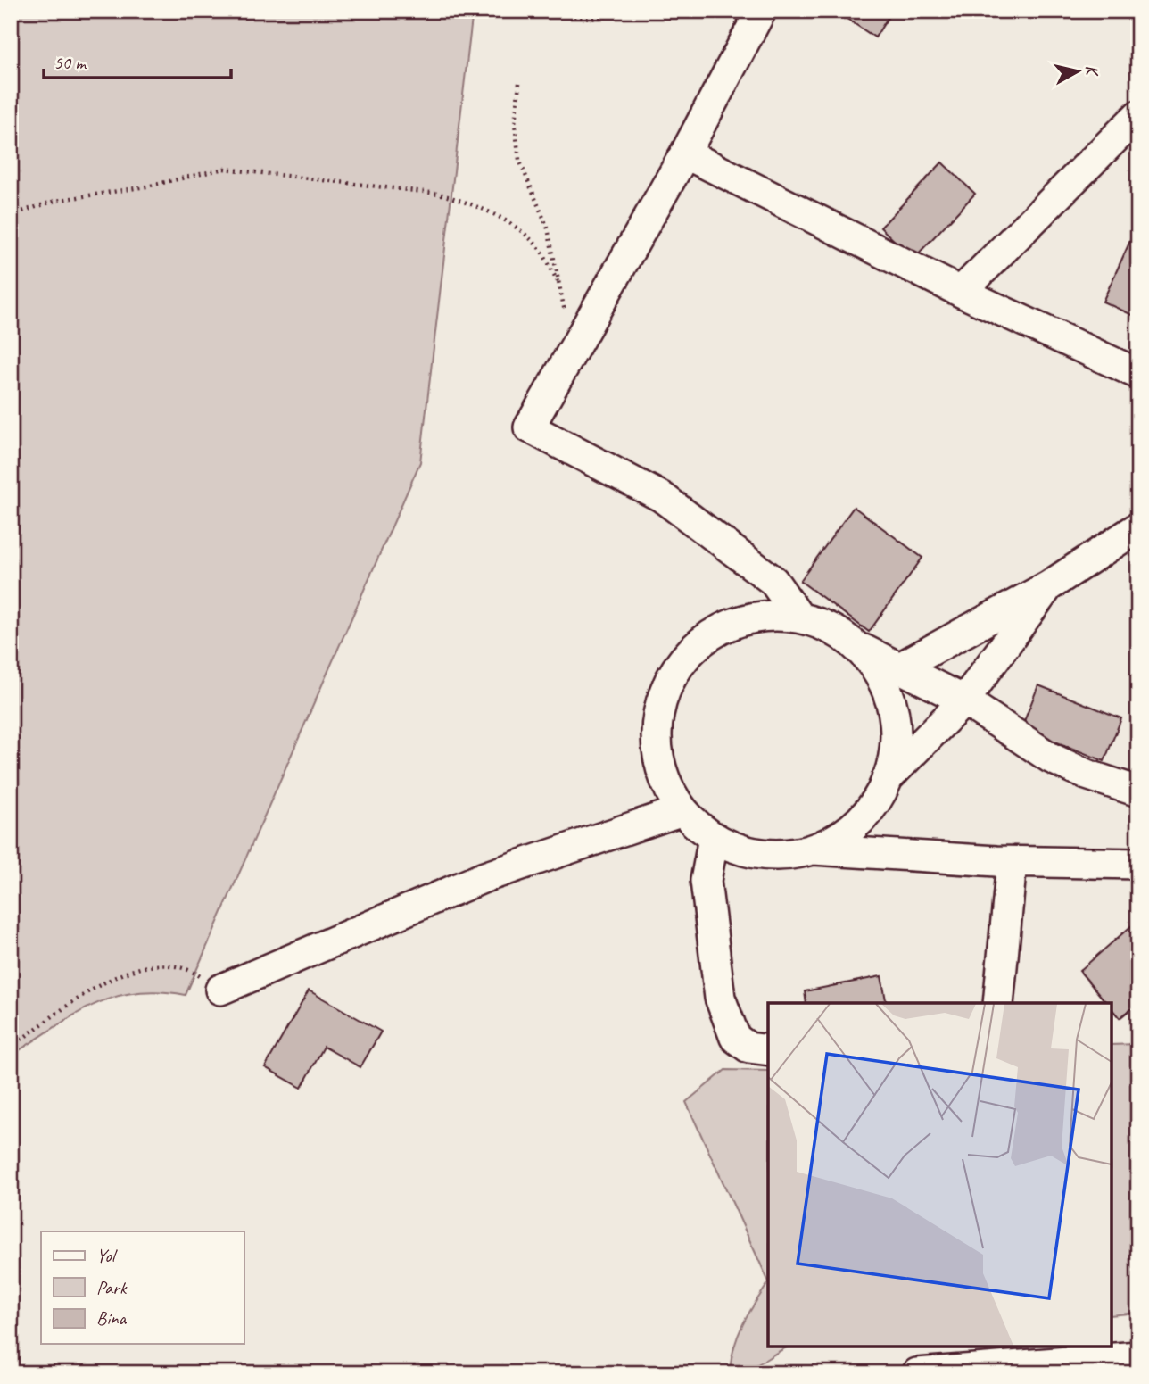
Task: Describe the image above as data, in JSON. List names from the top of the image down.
{
  "legend": ["Yol", "Park", "Bina"],
  "scale_bar": "50 m",
  "north": "right"
}
